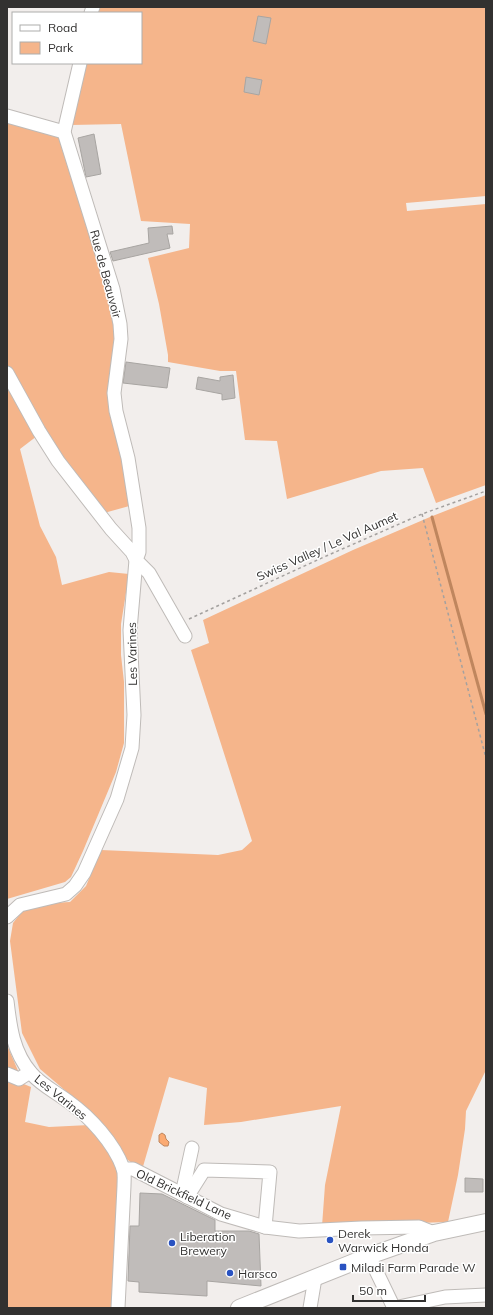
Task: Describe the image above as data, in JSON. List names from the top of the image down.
{
  "streets": {
    "street": ["Rue de Beauvoir", "Les Varines", "Old Brickfield Lane"],
    "path": ["Swiss Valley / Le Val Aumet"]
  },
  "crossings": [
    ["Rue de Beauvoir", "Les Varines"],
    ["Les Varines", "Old Brickfield Lane"]
  ],
  "places": {
    "other": ["Derek Warwick Honda", "Liberation Brewery", "Harsco"],
    "transit": ["Miladi Farm Parade W"]
  },
  "legend": ["Road", "Park"],
  "scale_bar": "50 m"
}
